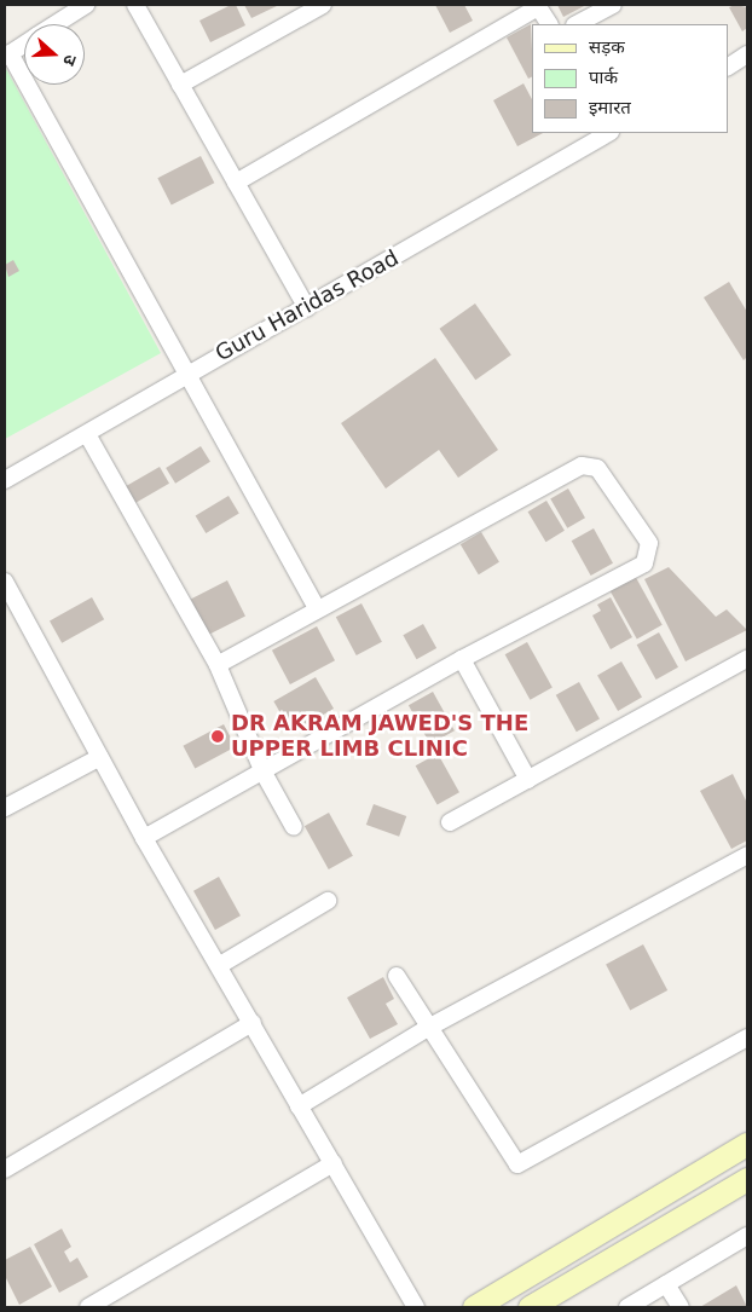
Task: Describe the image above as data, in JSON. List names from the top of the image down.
{
  "streets": {
    "street": ["Guru Haridas Road"]
  },
  "places": ["DR AKRAM JAWED'S THE UPPER LIMB CLINIC"],
  "legend": ["सड़क", "पार्क", "इमारत"],
  "north": "right"
}
